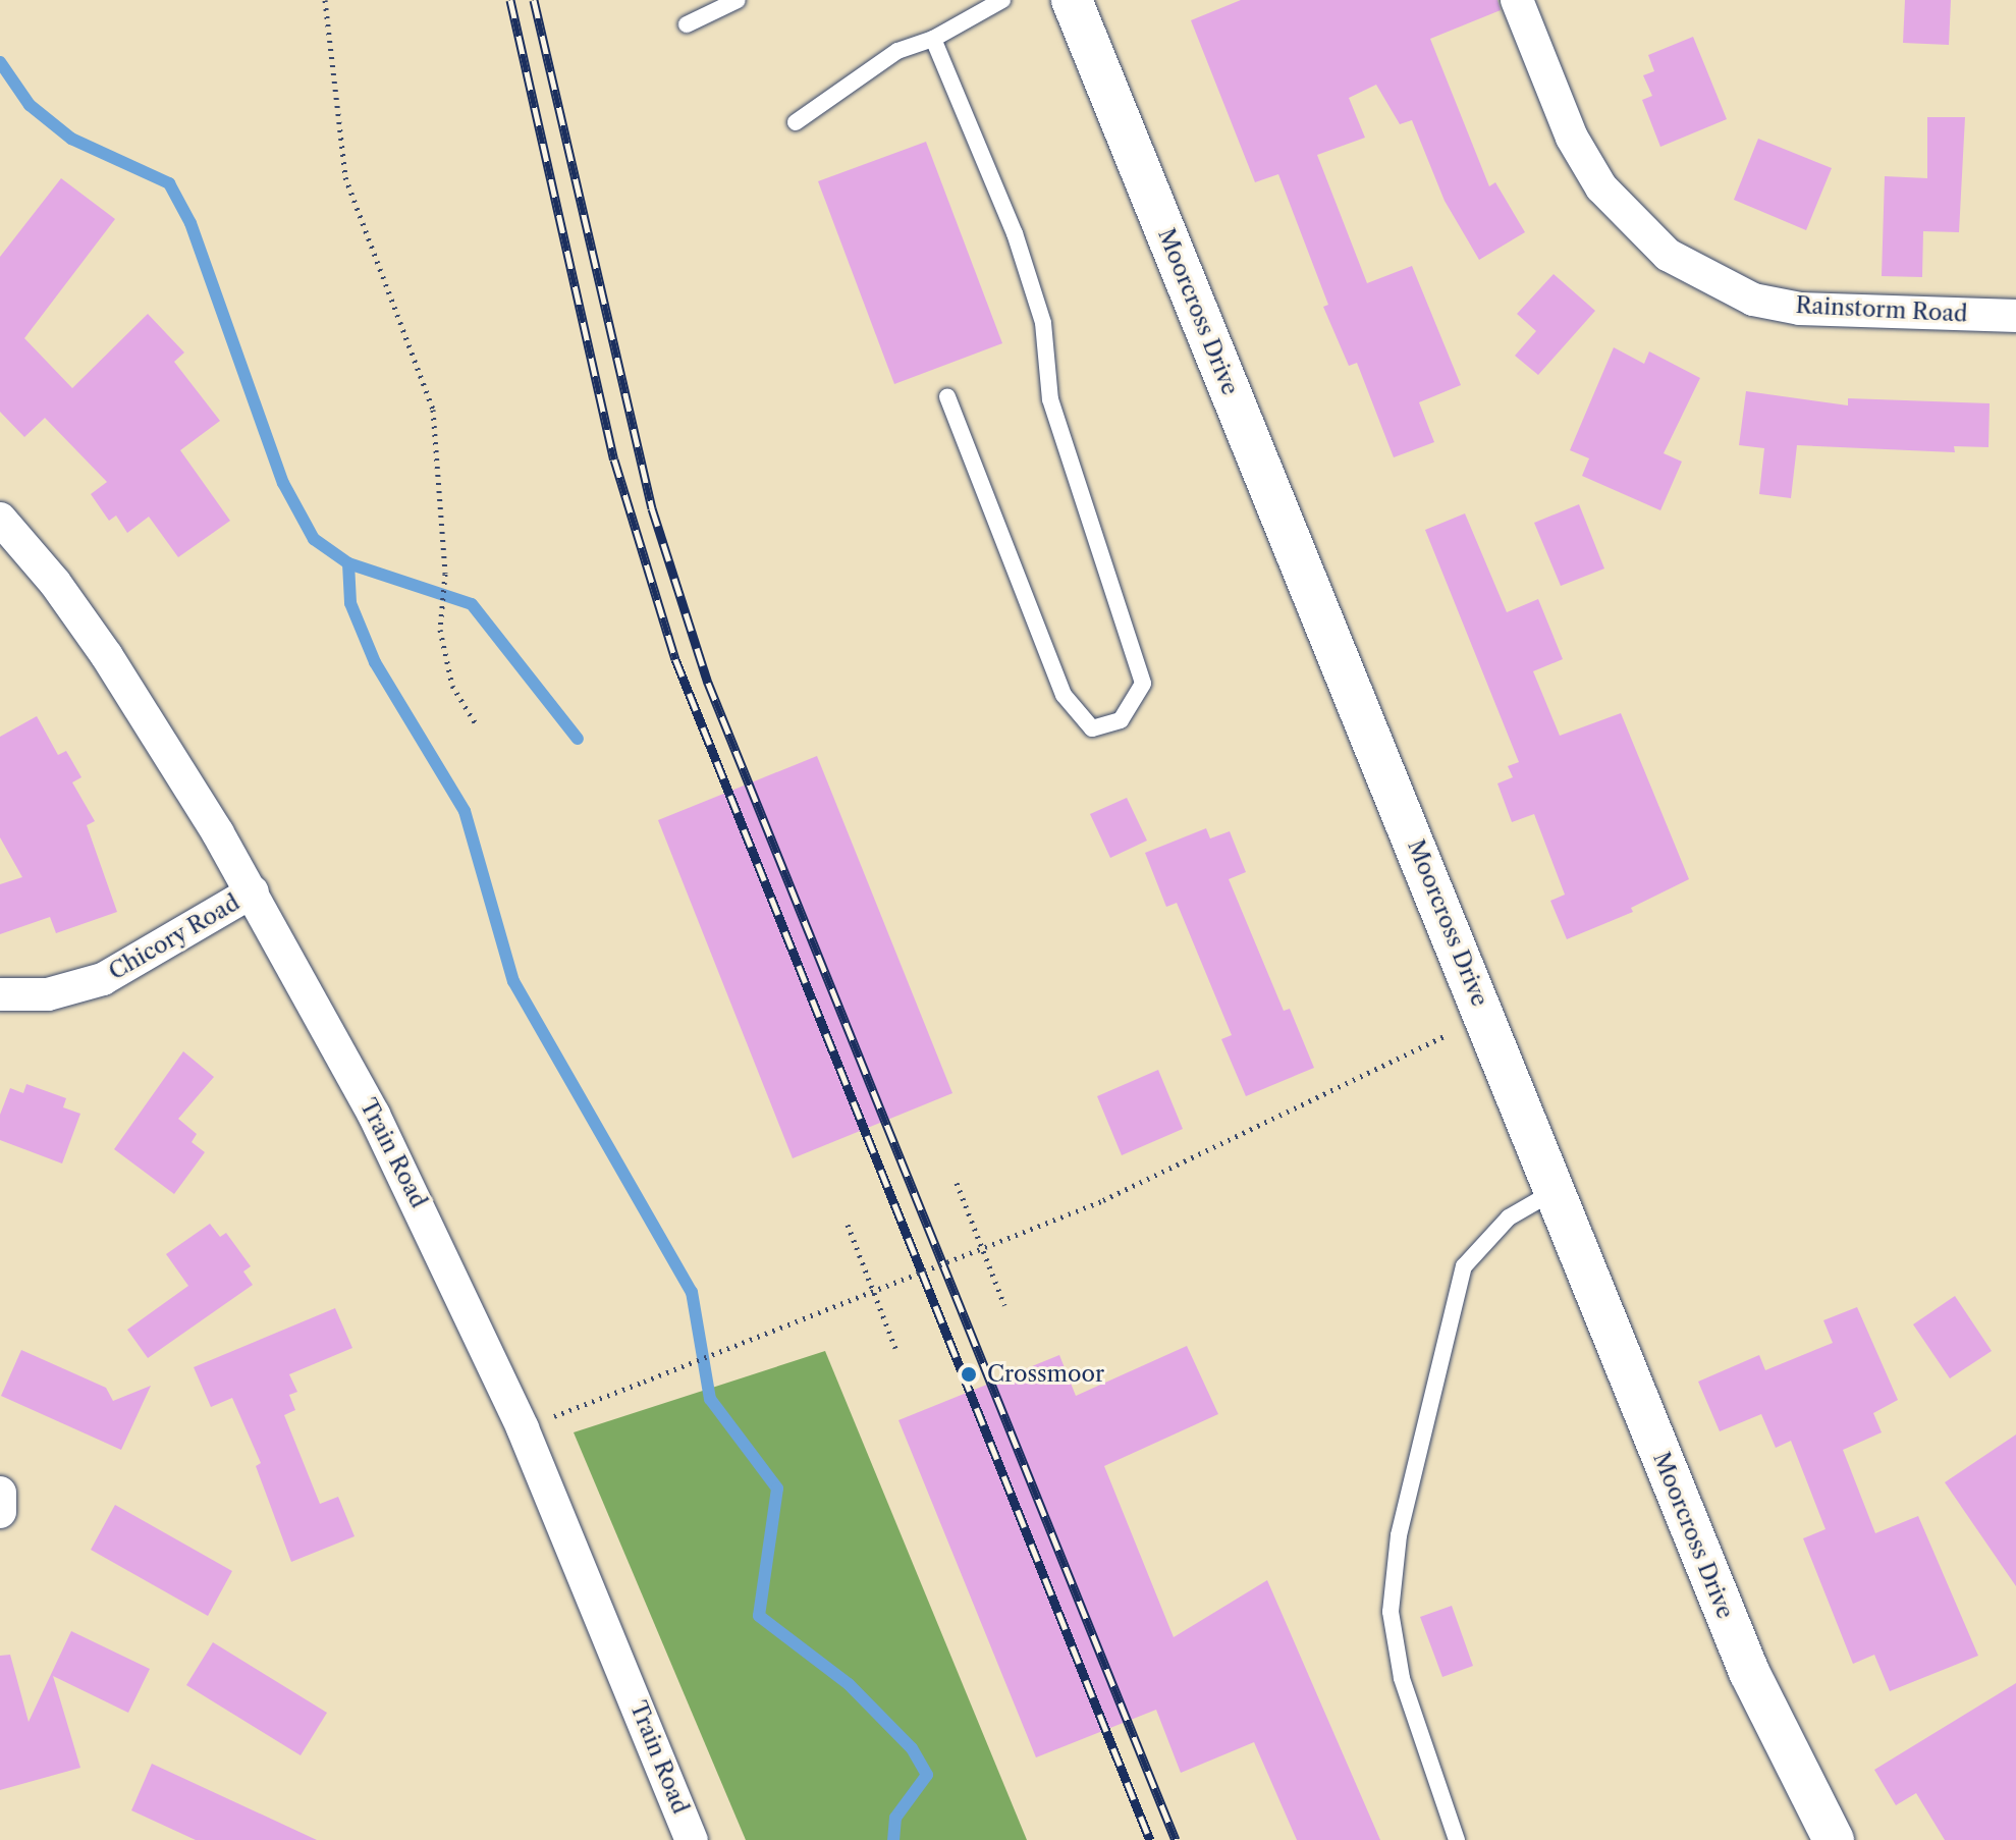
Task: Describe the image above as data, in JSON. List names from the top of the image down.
{
  "streets": {
    "street": [
      "Rainstorm Road",
      "Moorcross Drive",
      "Chicory Road",
      "Train Road"
    ]
  },
  "crossings": [
    ["Chicory Road", "Train Road"]
  ],
  "places": ["Crossmoor"]
}
